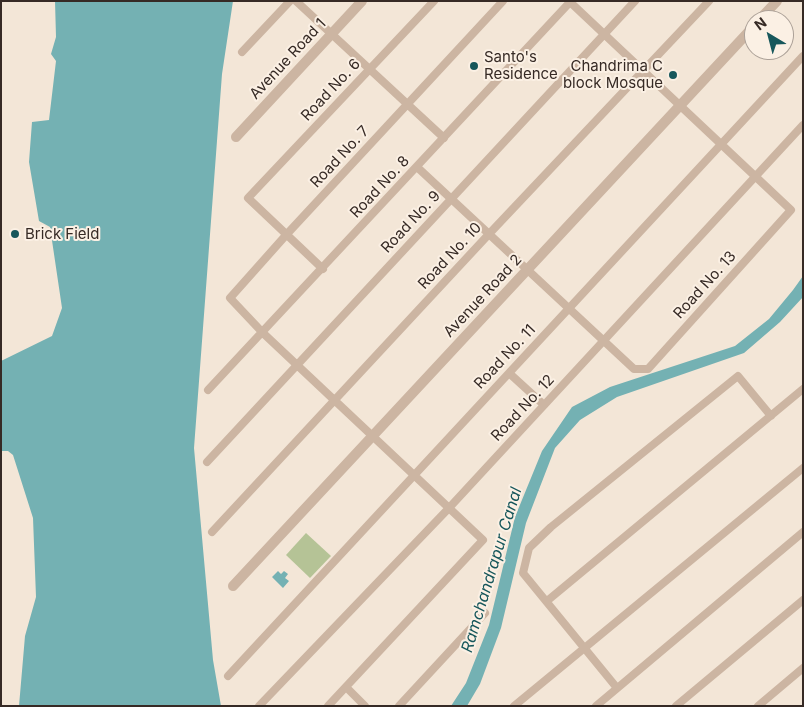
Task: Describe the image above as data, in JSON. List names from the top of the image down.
{
  "streets": {
    "street": [
      "Avenue Road 1",
      "Road No. 6",
      "Road No. 7",
      "Road No. 8",
      "Road No. 9",
      "Road No. 10",
      "Road No. 13",
      "Avenue Road 2",
      "Road No. 11",
      "Road No. 12"
    ]
  },
  "crossings": [
    ["Road No. 6", "Road No. 7"],
    ["Road No. 7", "Road No. 8"],
    ["Road No. 13", "Road No. 12"]
  ],
  "water": ["Ramchandrapur Canal"],
  "places": ["Santo's Residence", "Chandrima C block Mosque", "Brick Field"],
  "north": "top left"
}
